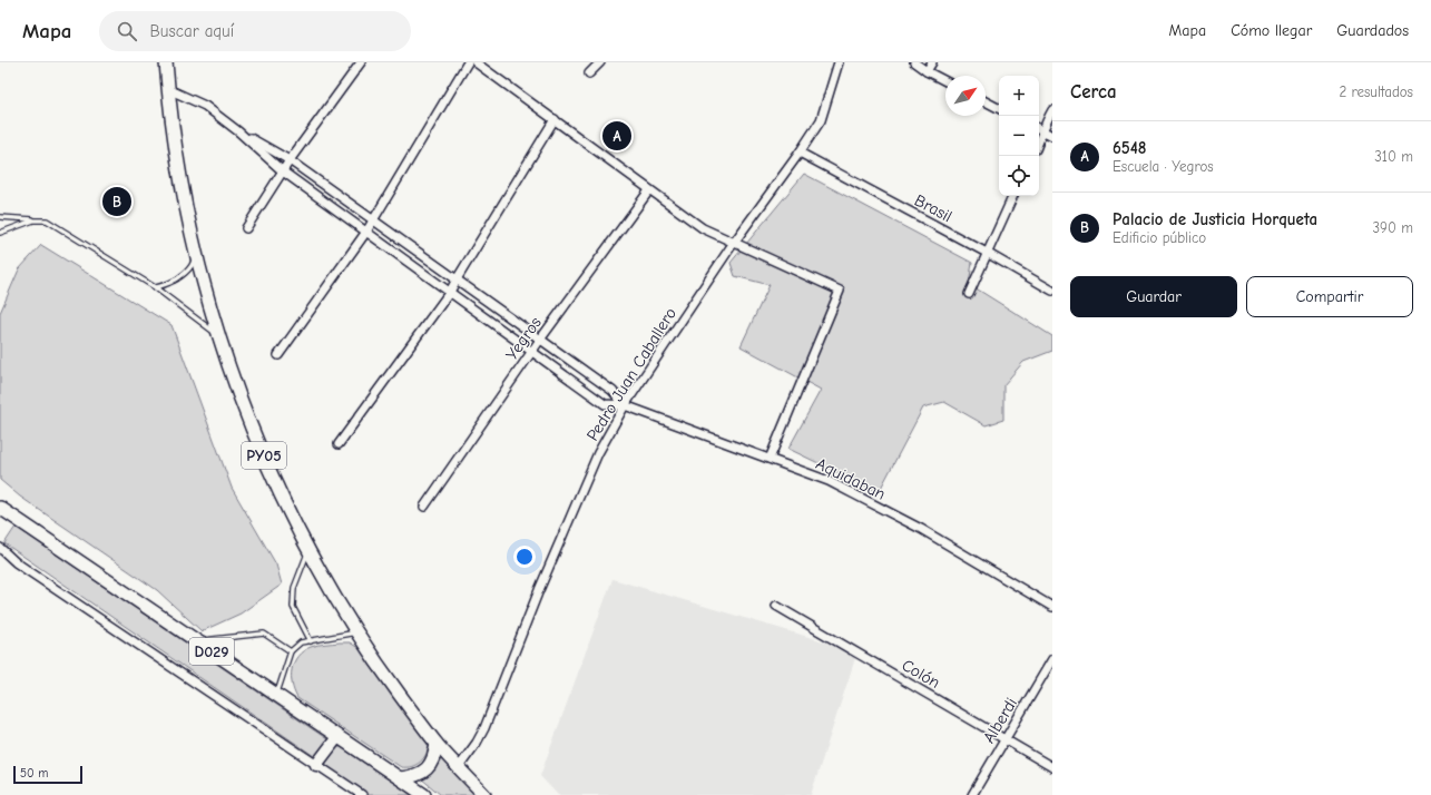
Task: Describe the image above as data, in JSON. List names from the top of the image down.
{
  "streets": {
    "main road": ["PY05", "D029"],
    "street": [
      "Brasil",
      "Yegros",
      "Pedro Juan Caballero",
      "Aquidaban",
      "Colón",
      "Alberdi"
    ]
  },
  "crossings": [
    ["Brasil", "Pedro Juan Caballero"],
    ["Yegros", "Aquidaban"],
    ["Pedro Juan Caballero", "PY05"],
    ["Pedro Juan Caballero", "Aquidaban"],
    ["Colón", "Alberdi"]
  ],
  "scale_bar": "50 m",
  "north": "top right",
  "page": {
    "header": "Mapa",
    "search": "Buscar aquí",
    "nav": ["Mapa", "Cómo llegar", "Guardados"],
    "heading": ["Cerca", "2 resultados"],
    "map_buttons": ["+", "−"],
    "pins": ["A", "B"],
    "list": [
      {
        "mark": "A",
        "name": "6548",
        "note": "Escuela · Yegros",
        "value": "310 m"
      },
      {
        "mark": "B",
        "name": "Palacio de Justicia Horqueta",
        "note": "Edificio público",
        "value": "390 m"
      }
    ],
    "buttons": ["Guardar", "Compartir"],
    "scale": "50 m"
  }
}
